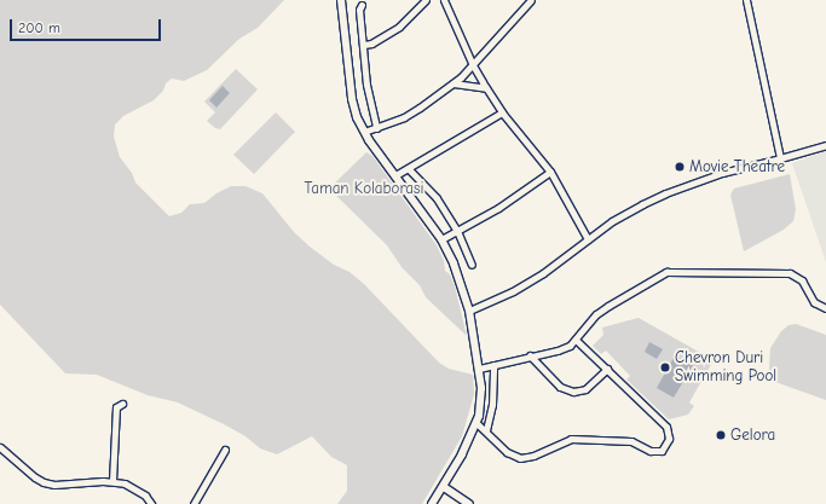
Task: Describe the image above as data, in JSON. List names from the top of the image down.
{
  "parks": ["Taman Kolaborasi"],
  "places": ["Movie Theatre", "Chevron Duri Swimming Pool", "Gelora"],
  "scale_bar": "200 m"
}
